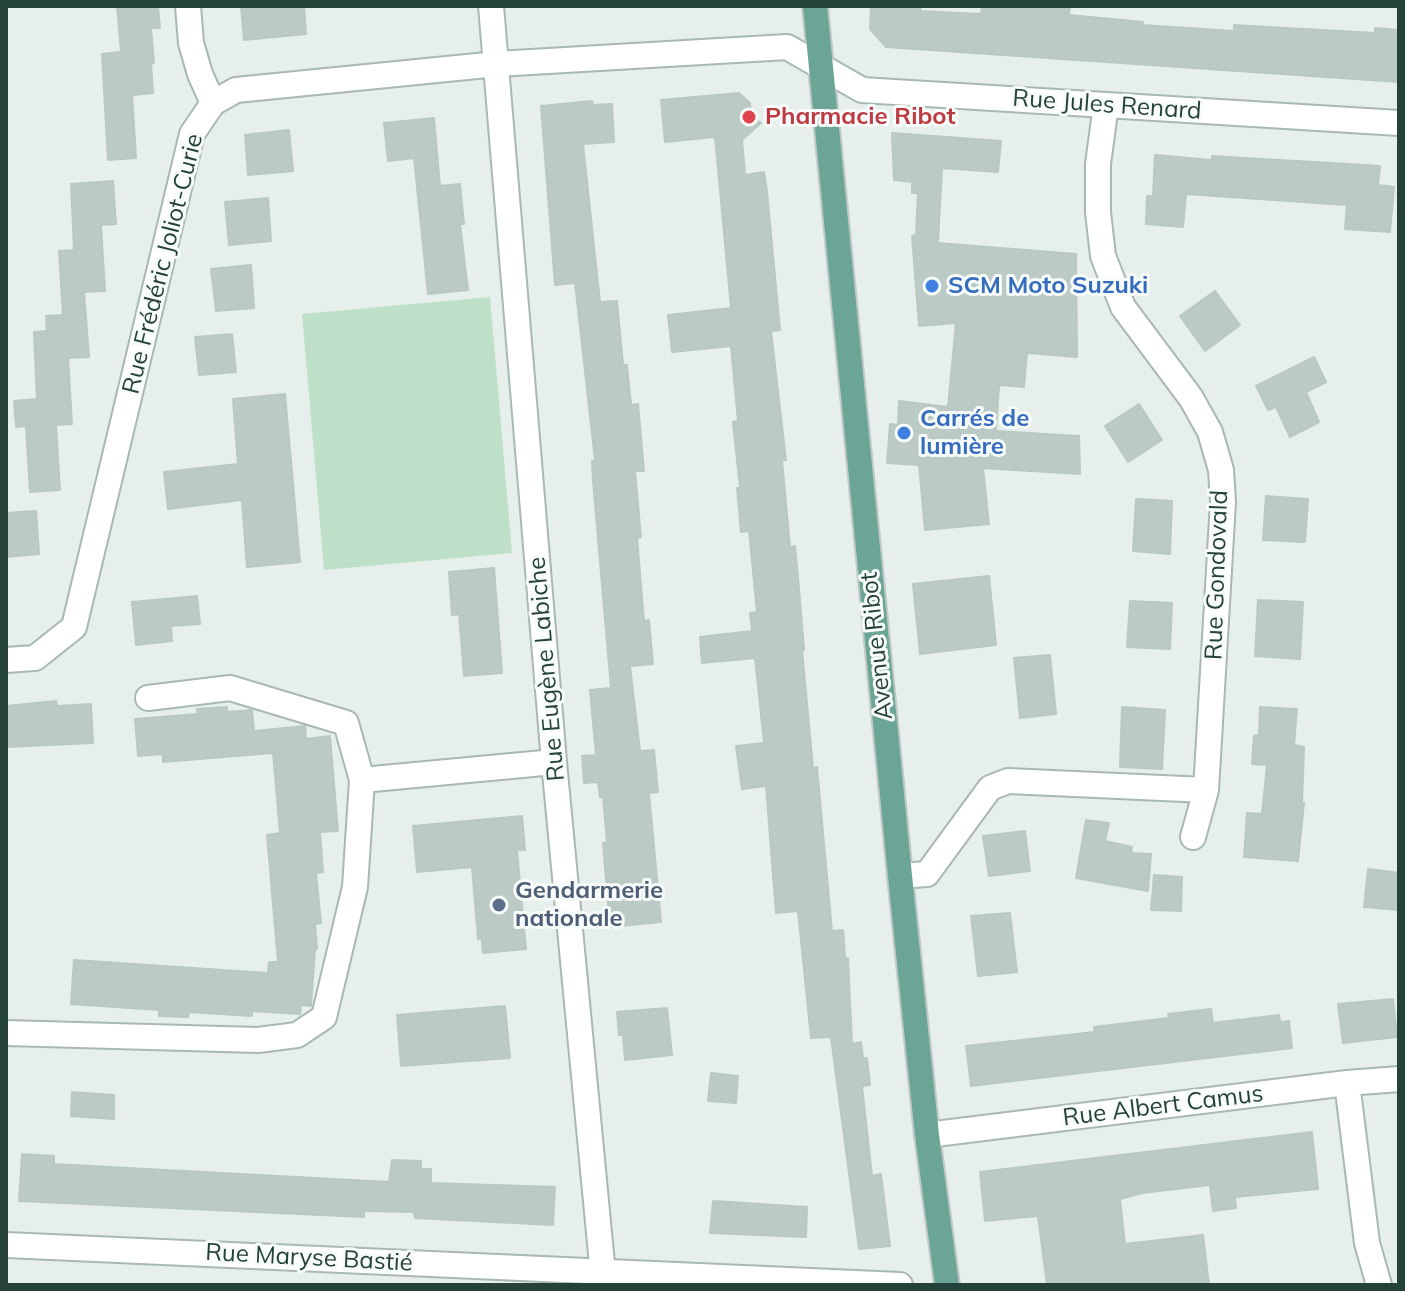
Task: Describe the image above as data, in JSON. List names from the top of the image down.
{
  "streets": {
    "main road": ["Avenue Ribot"],
    "street": [
      "Rue Jules Renard",
      "Rue Frédéric Joliot-Curie",
      "Rue Gondovald",
      "Rue Eugène Labiche",
      "Rue Albert Camus",
      "Rue Maryse Bastié"
    ]
  },
  "crossings": [
    ["Rue Jules Renard", "Rue Frédéric Joliot-Curie"],
    ["Rue Jules Renard", "Rue Gondovald"],
    ["Rue Jules Renard", "Avenue Ribot"],
    ["Rue Frédéric Joliot-Curie", "Avenue Ribot"],
    ["Rue Frédéric Joliot-Curie", "Rue Eugène Labiche"],
    ["Avenue Ribot", "Rue Albert Camus"],
    ["Rue Eugène Labiche", "Rue Maryse Bastié"]
  ],
  "places": [
    "Pharmacie Ribot",
    "SCM Moto Suzuki",
    "Carrés de lumière",
    "Gendarmerie nationale"
  ]
}
